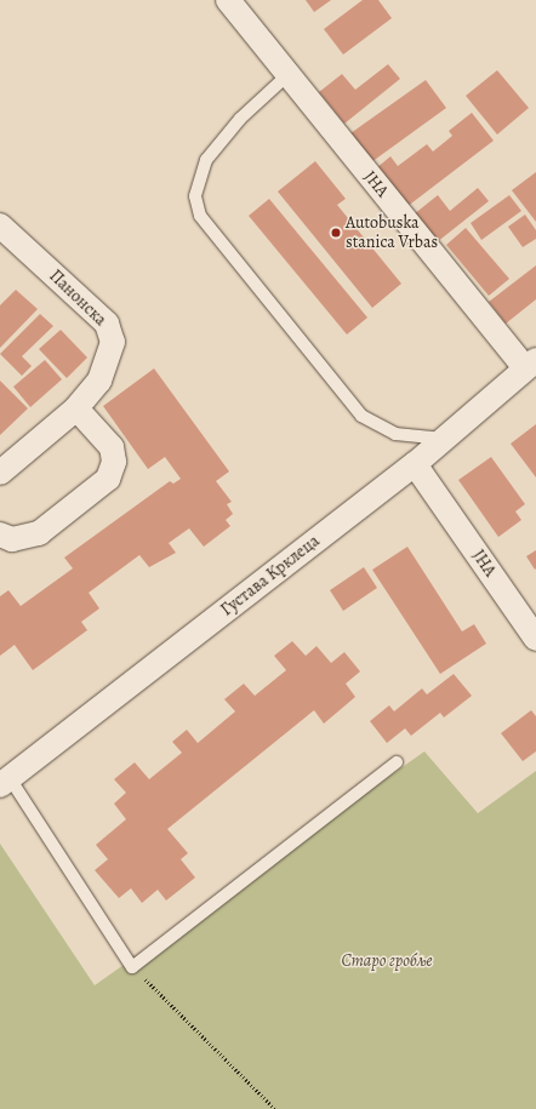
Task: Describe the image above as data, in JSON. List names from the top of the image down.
{
  "streets": {
    "street": ["ЈНА", "Панонска", "Густава Крклеца"]
  },
  "crossings": [
    ["ЈНА", "Густава Крклеца"]
  ],
  "parks": ["Старо гробље"],
  "places": ["Autobuska stanica Vrbas"]
}
